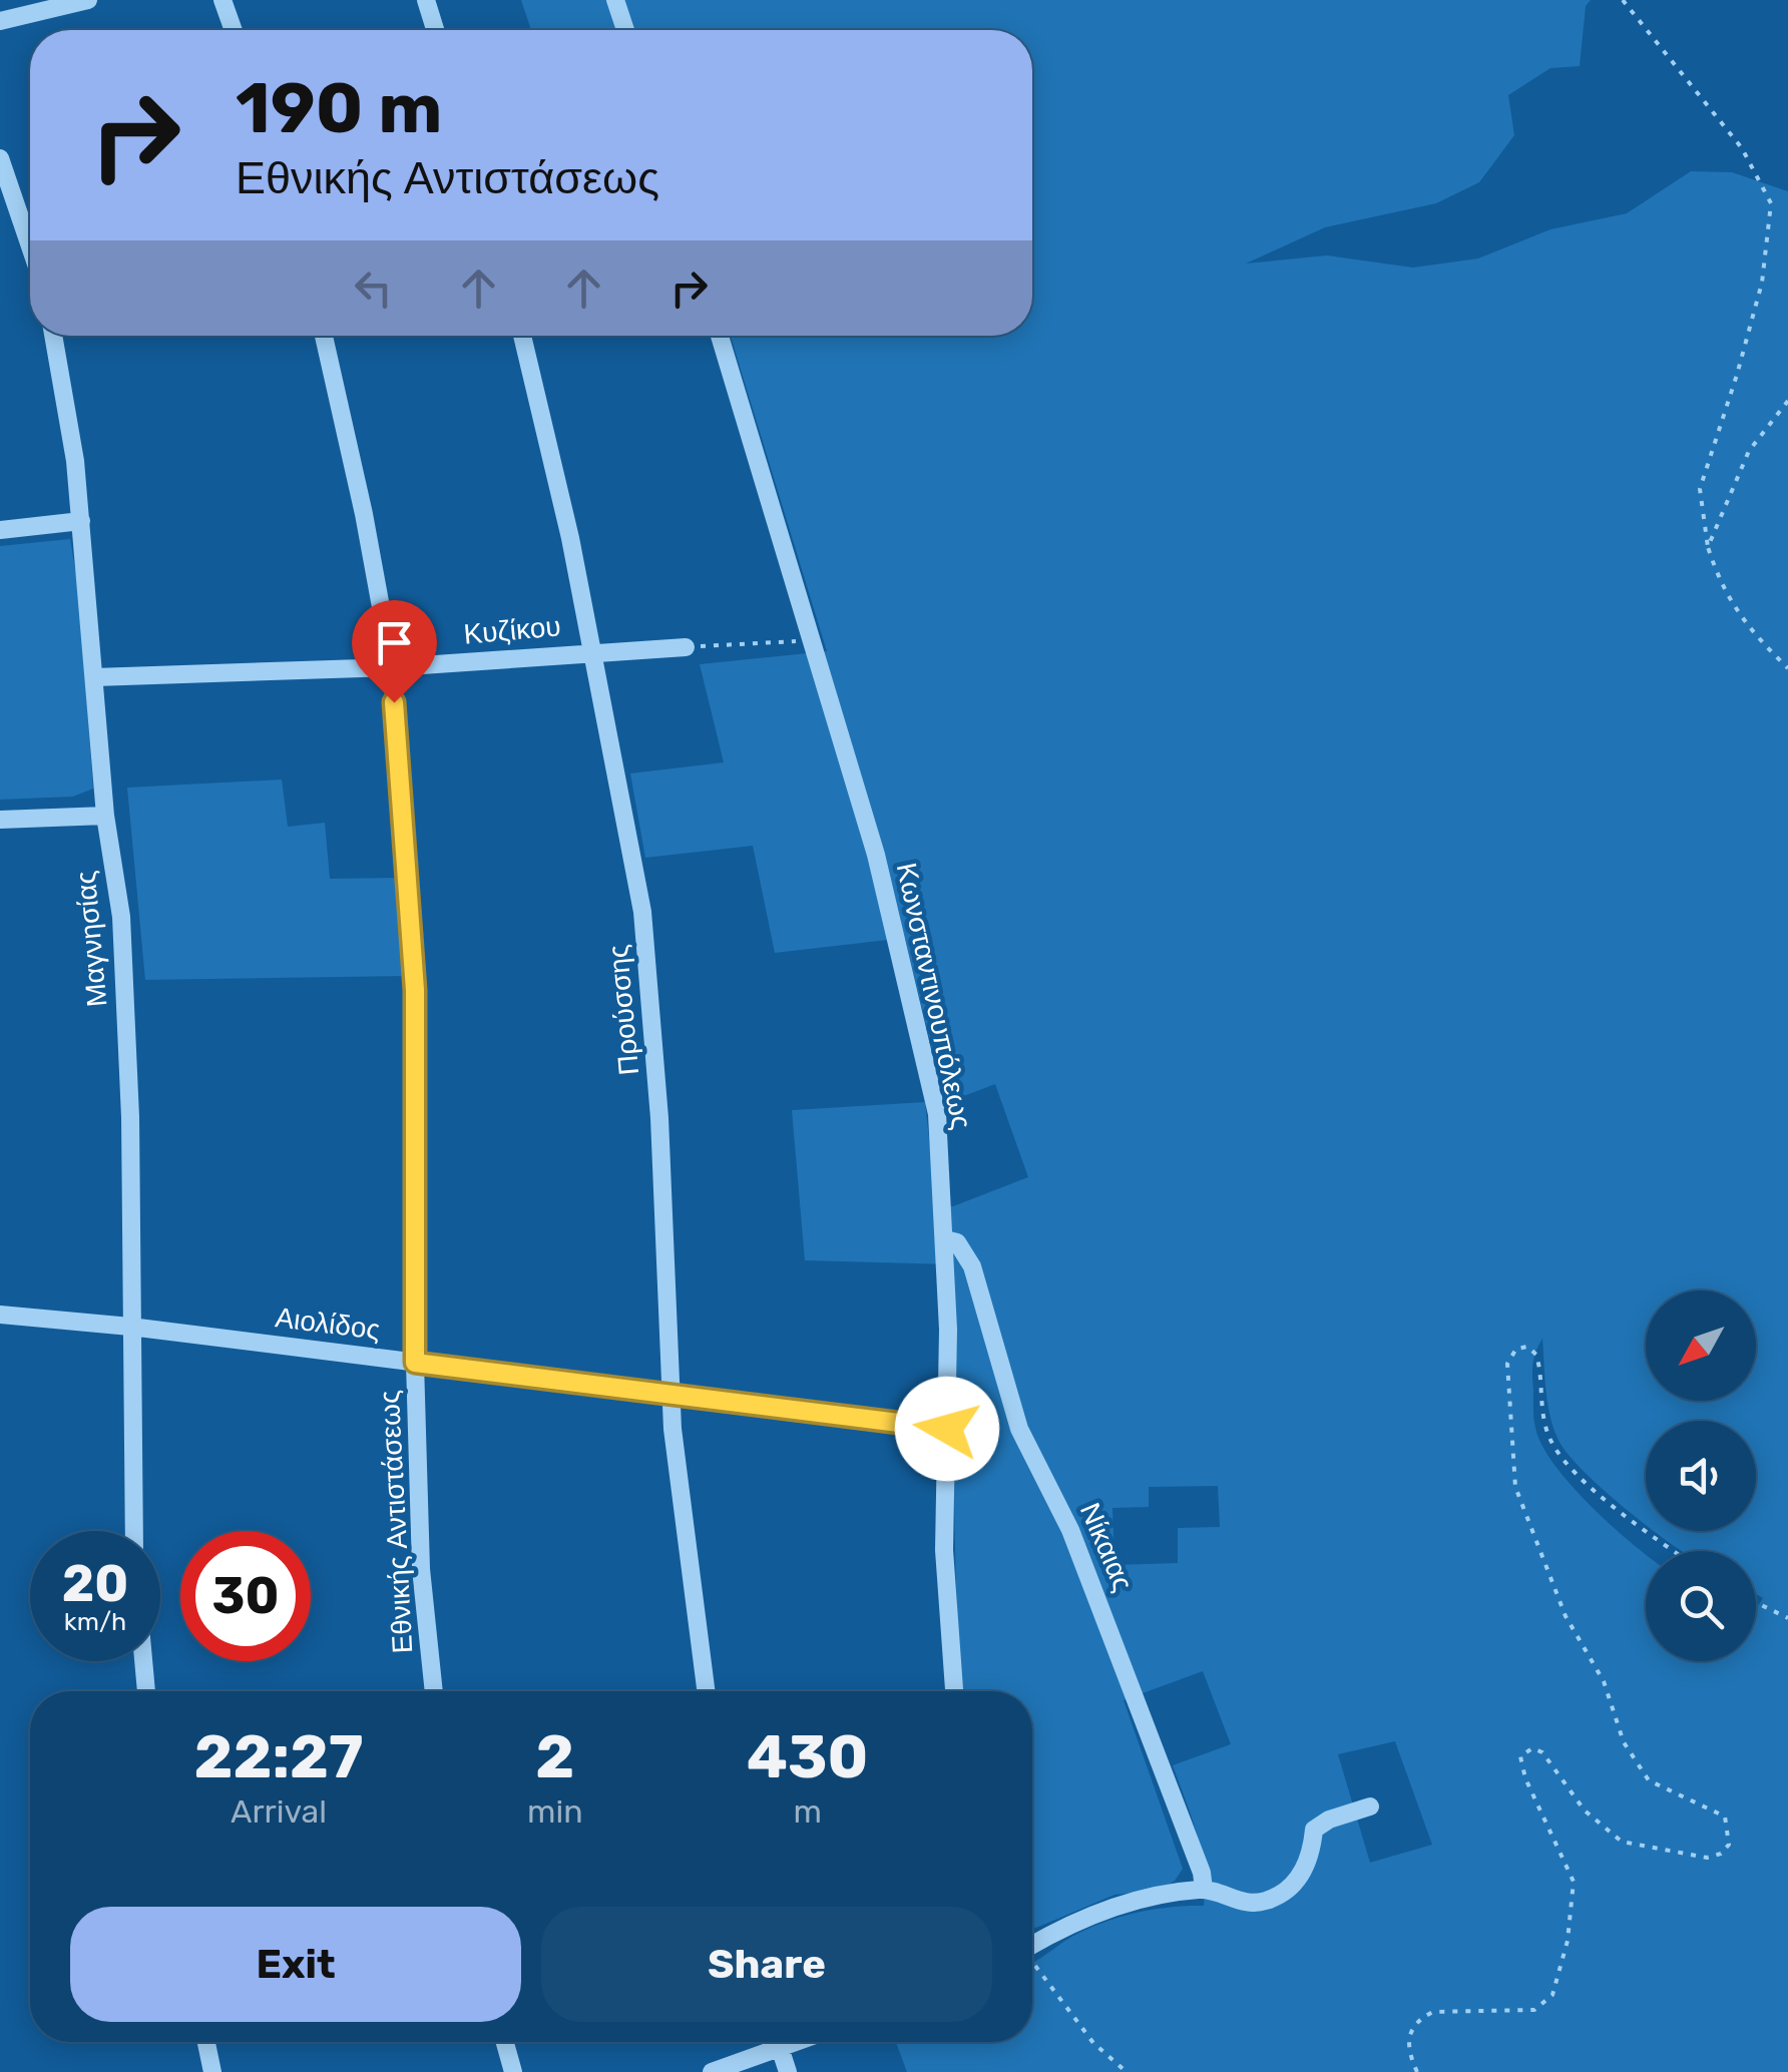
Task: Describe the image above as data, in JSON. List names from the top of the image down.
{
  "streets": {
    "street": [
      "Κυζίκου",
      "Μαγνησίας",
      "Κωνσταντινουπόλεως",
      "Προύσσης",
      "Αιολίδος",
      "Εθνικής Αντιστάσεως",
      "Νίκαιας"
    ]
  },
  "crossings": [
    ["Κυζίκου", "Μαγνησίας"],
    ["Κυζίκου", "Προύσσης"],
    ["Κυζίκου", "Εθνικής Αντιστάσεως"],
    ["Μαγνησίας", "Αιολίδος"],
    ["Κωνσταντινουπόλεως", "Αιολίδος"],
    ["Κωνσταντινουπόλεως", "Νίκαιας"],
    ["Προύσσης", "Αιολίδος"],
    ["Αιολίδος", "Εθνικής Αντιστάσεως"]
  ],
  "north": "bottom left",
  "page": {
    "turn": ["190 m", "Εθνικής Αντιστάσεως"],
    "speed": "20 km/h",
    "limit": "30",
    "eta": [
      "22:27",
      "Arrival",
      "2",
      "min",
      "430",
      "m"
    ],
    "buttons": ["Exit", "Share"]
  }
}
